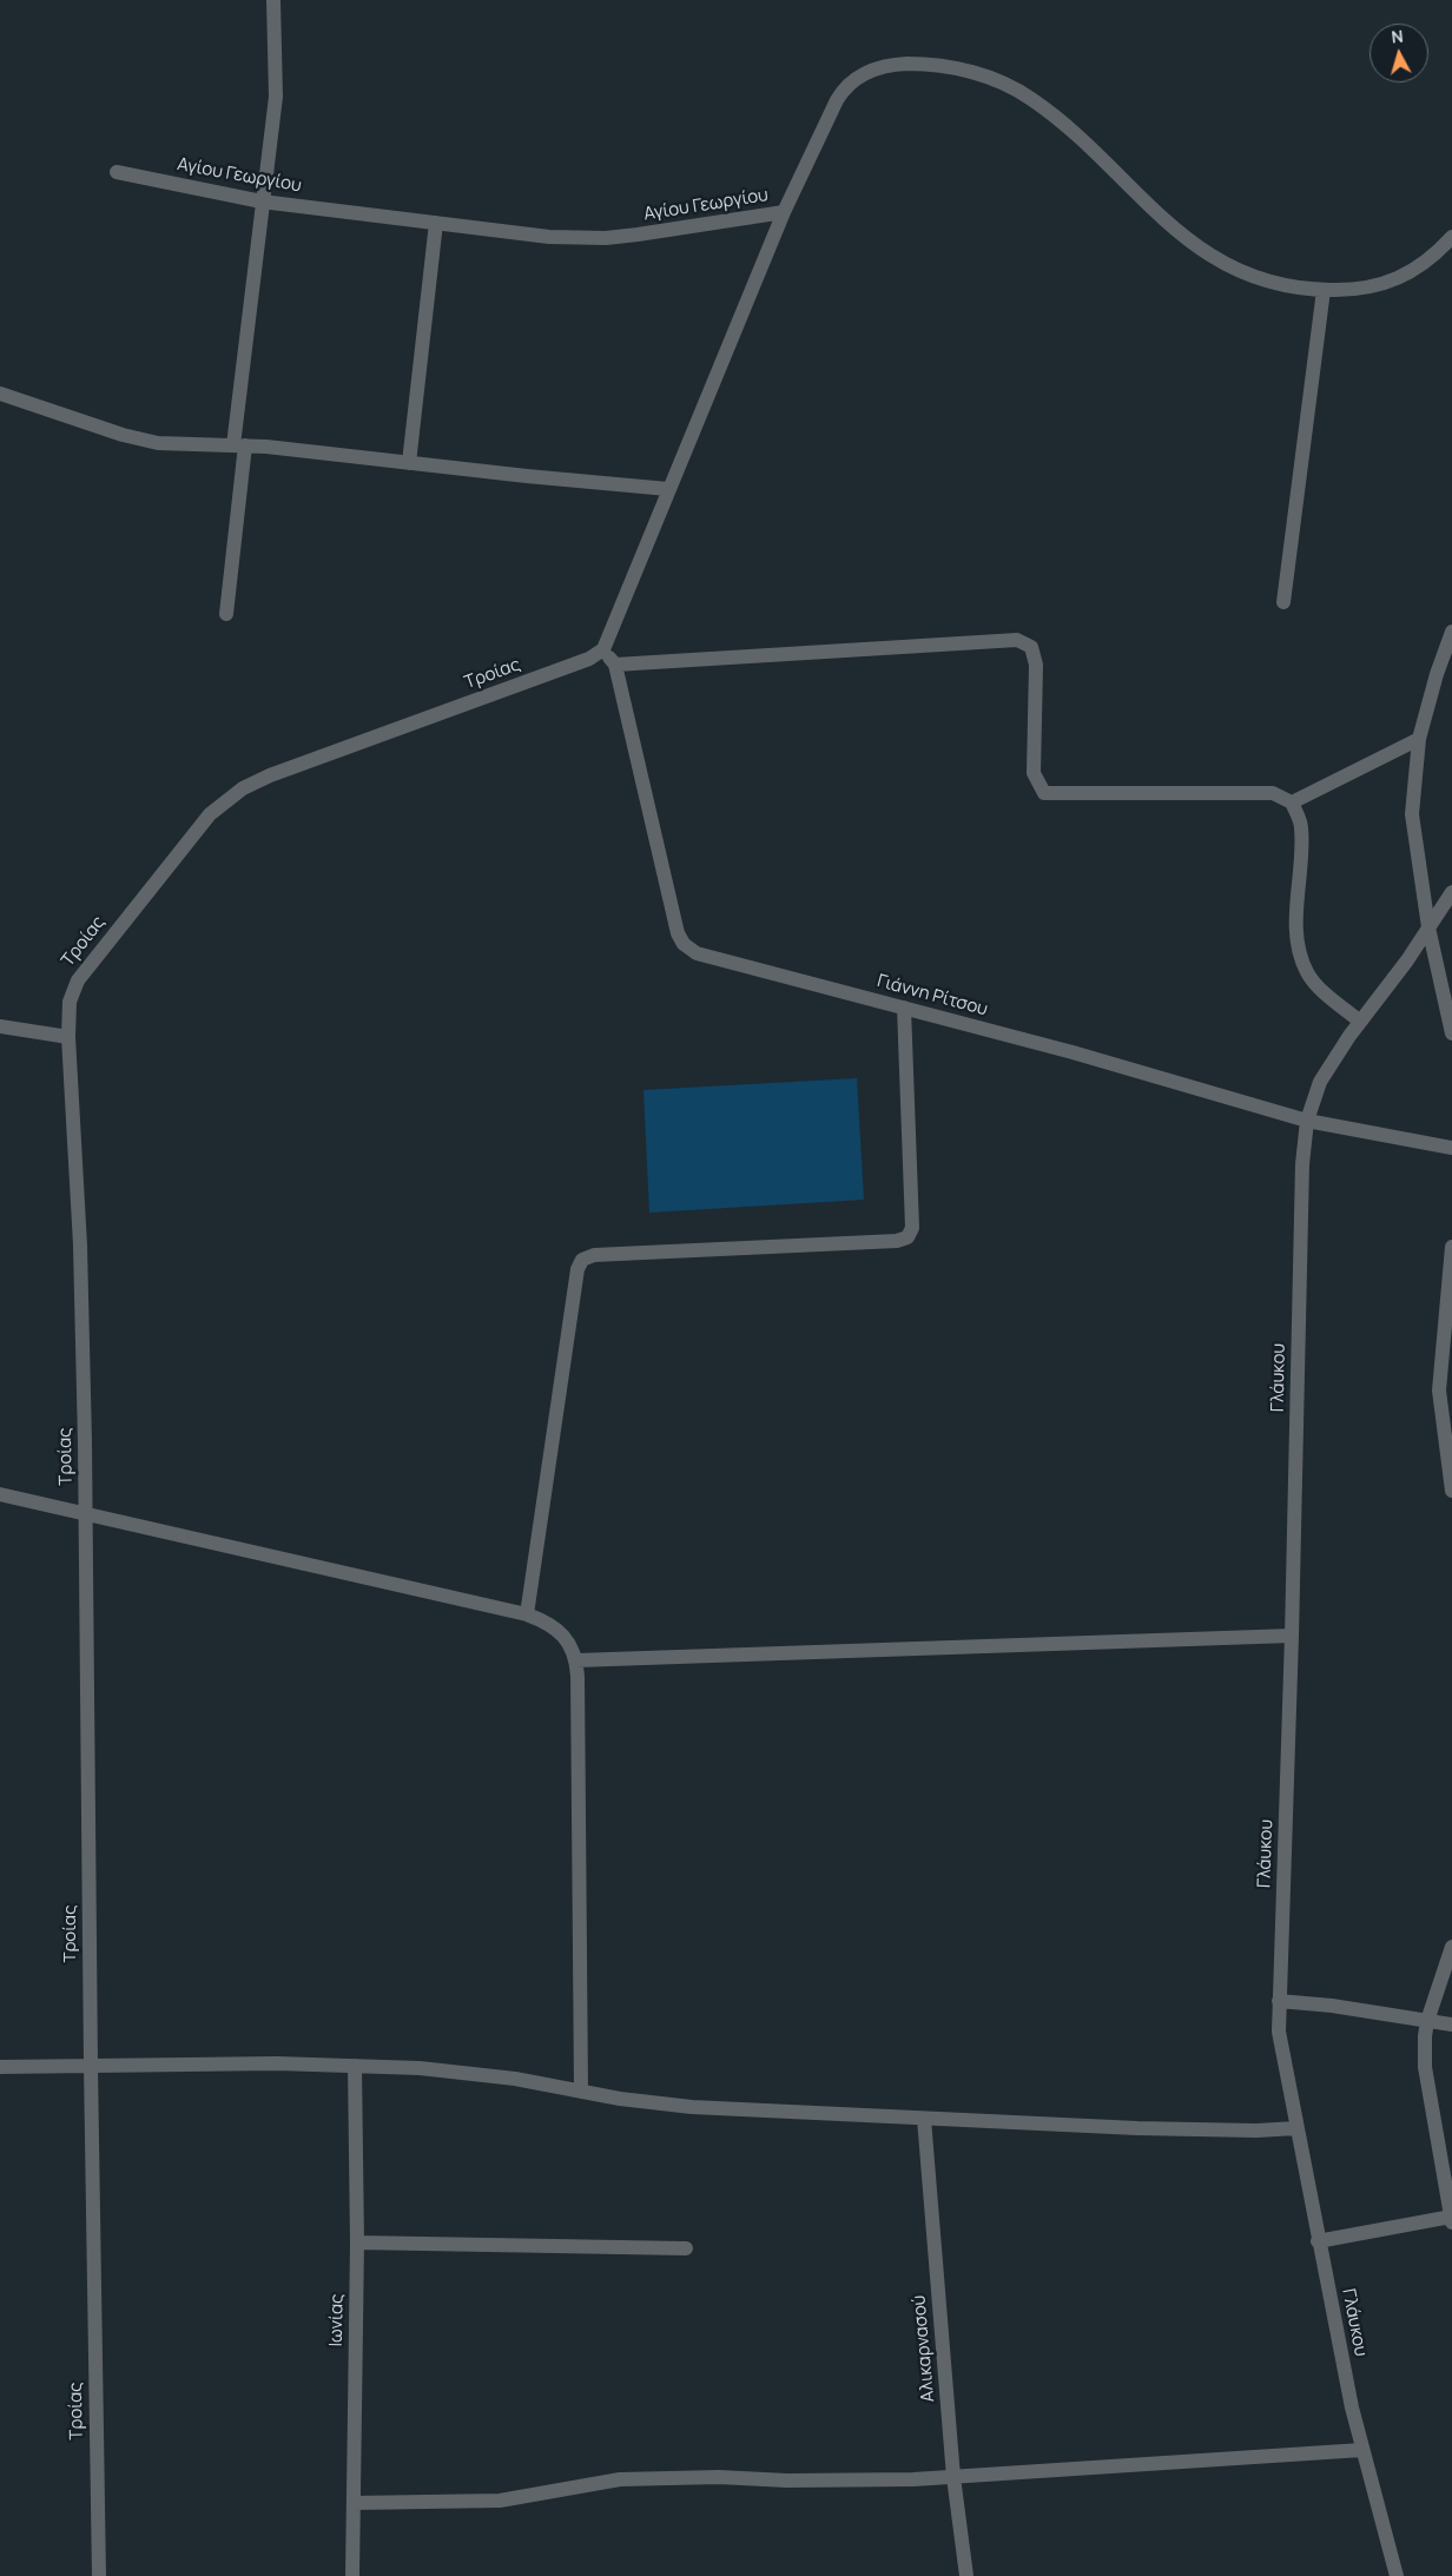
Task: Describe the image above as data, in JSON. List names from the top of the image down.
{
  "streets": {
    "street": [
      "Αγίου Γεωργίου",
      "Τροίας",
      "Γιάννη Ρίτσου",
      "Γλάυκου",
      "Ιωνίας",
      "Αλικαρνασού"
    ]
  },
  "crossings": [
    ["Γιάννη Ρίτσου", "Γλάυκου"]
  ],
  "north": "top"
}
